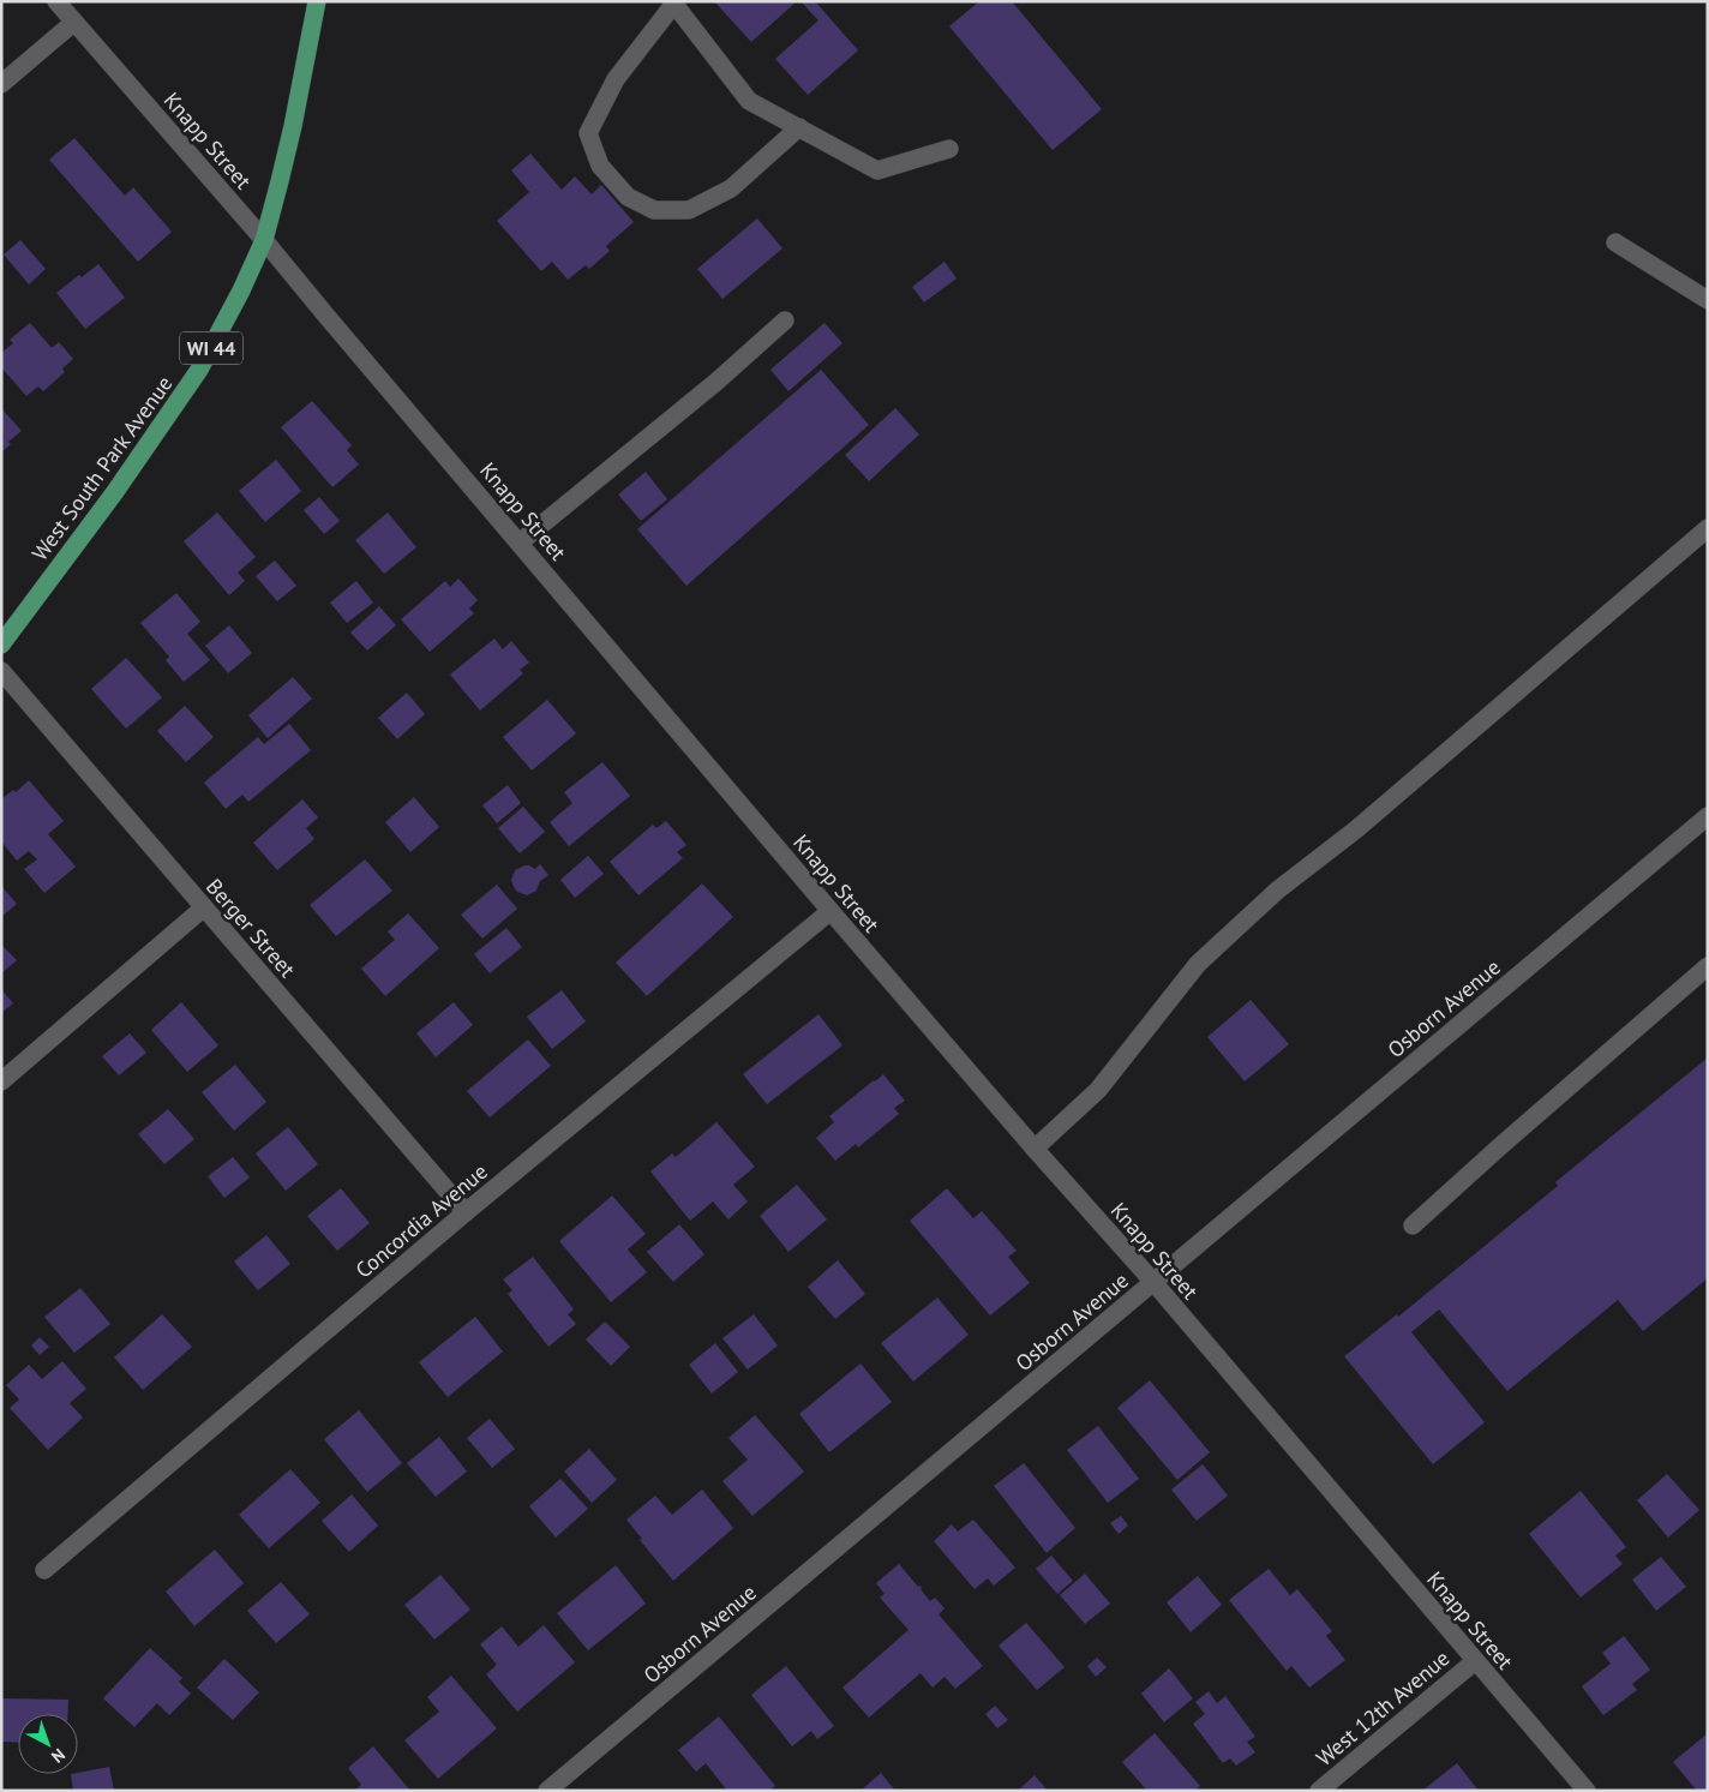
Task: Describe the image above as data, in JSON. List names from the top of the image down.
{
  "streets": {
    "main road": ["WI 44", "West South Park Avenue"],
    "street": [
      "Knapp Street",
      "Berger Street",
      "Osborn Avenue",
      "Concordia Avenue",
      "West 12th Avenue"
    ]
  },
  "crossings": [
    ["Knapp Street", "West South Park Avenue"],
    ["Knapp Street", "Osborn Avenue"],
    ["Knapp Street", "Concordia Avenue"],
    ["Knapp Street", "West 12th Avenue"],
    ["Berger Street", "Concordia Avenue"]
  ],
  "north": "bottom right"
}
